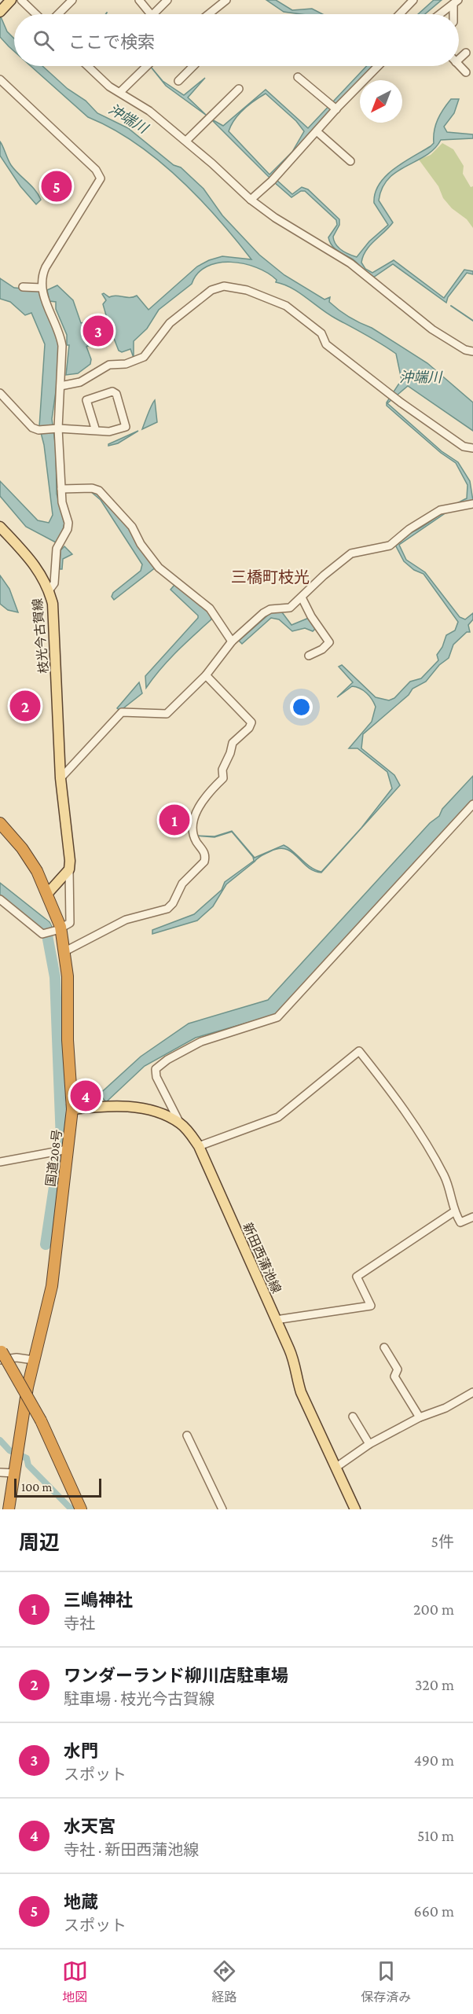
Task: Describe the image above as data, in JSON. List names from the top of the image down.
{
  "streets": {
    "highway": ["国道208号"],
    "main road": ["枝光今古賀線", "新田西蒲池線"]
  },
  "crossings": [
    ["国道208号", "新田西蒲池線"]
  ],
  "districts": ["三橋町枝光"],
  "water": ["沖端川"],
  "scale_bar": "100 m",
  "north": "bottom left",
  "page": {
    "search": "ここで検索",
    "pins": [
      "5",
      "3",
      "2",
      "1",
      "4"
    ],
    "scale": "100 m",
    "heading": ["周辺", "5件"],
    "list": [
      {
        "mark": "1",
        "name": "三嶋神社",
        "note": "寺社",
        "value": "200 m"
      },
      {
        "mark": "2",
        "name": "ワンダーランド柳川店駐車場",
        "note": "駐車場 · 枝光今古賀線",
        "value": "320 m"
      },
      {
        "mark": "3",
        "name": "水門",
        "note": "スポット",
        "value": "490 m"
      },
      {
        "mark": "4",
        "name": "水天宮",
        "note": "寺社 · 新田西蒲池線",
        "value": "510 m"
      },
      {
        "mark": "5",
        "name": "地蔵",
        "note": "スポット",
        "value": "660 m"
      }
    ],
    "nav": ["地図", "経路", "保存済み"]
  }
}
